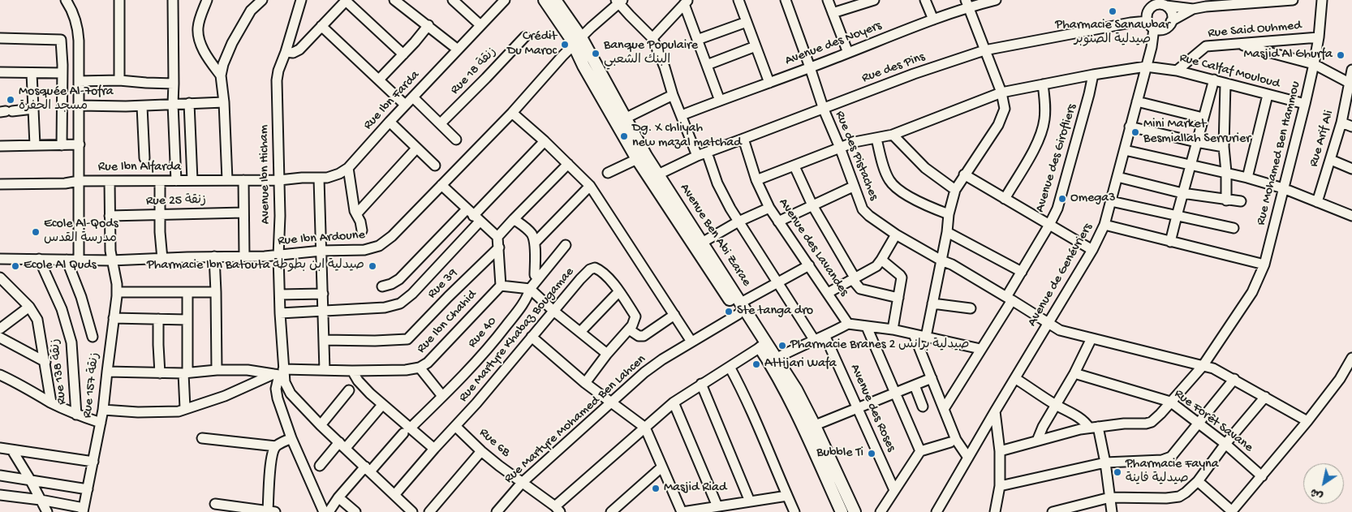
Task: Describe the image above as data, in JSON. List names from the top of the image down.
{
  "streets": {
    "main road": ["Avenue Ben Abi Zarae"],
    "street": [
      "Rue Said Ouhmed",
      "Avenue des Noyers",
      "Rue des Pins",
      "Rue 18 زنقة",
      "Rue Calfaf Mouloud",
      "Rue Ibn Farda",
      "Rue Arif Ali",
      "Rue Mohamed Ben Hammou",
      "Rue des Pistaches",
      "Avenue des Girofliers",
      "Rue Ibn Alfarda",
      "Avenue Ibn Hicham",
      "Rue 25 زنقة",
      "Rue Ibn Ardoune",
      "Avenue des Lavandes",
      "Avenue de Genévriers",
      "Rue 39",
      "Rue Ibn Chahid",
      "Rue 40",
      "Rue Martyre Khabaz Bougamae",
      "Rue 138 زنقة",
      "Rue 157 زنقة",
      "Avenue des Roses",
      "Rue Martyre Mohamed Ben Lahcen",
      "Rue Forêt Savane",
      "Rue 6B"
    ]
  },
  "crossings": [
    ["Rue Said Ouhmed", "Rue Calfaf Mouloud"],
    ["Rue Said Ouhmed", "Rue Mohamed Ben Hammou"],
    ["Avenue des Noyers", "Rue des Pistaches"],
    ["Rue des Pins", "Rue des Pistaches"],
    ["Rue des Pins", "Avenue Ben Abi Zarae"],
    ["Rue des Pins", "Avenue des Lavandes"],
    ["Rue des Pins", "Avenue de Genévriers"],
    ["Rue Calfaf Mouloud", "Rue Mohamed Ben Hammou"],
    ["Rue Calfaf Mouloud", "Rue des Pistaches"],
    ["Rue Calfaf Mouloud", "Avenue des Girofliers"],
    ["Rue Calfaf Mouloud", "Avenue des Lavandes"],
    ["Rue Calfaf Mouloud", "Avenue de Genévriers"],
    ["Rue Ibn Farda", "Rue Ibn Alfarda"],
    ["Rue Ibn Farda", "Avenue Ibn Hicham"],
    ["Rue Mohamed Ben Hammou", "Rue des Pistaches"],
    ["Rue Mohamed Ben Hammou", "Rue Forêt Savane"],
    ["Rue des Pistaches", "Avenue des Girofliers"],
    ["Rue des Pistaches", "Avenue de Genévriers"],
    ["Rue Ibn Alfarda", "Avenue Ibn Hicham"],
    ["Rue Ibn Alfarda", "Rue 157 زنقة"],
    ["Avenue Ibn Hicham", "Rue Ibn Ardoune"],
    ["Avenue Ibn Hicham", "Rue Ibn Chahid"],
    ["Rue 25 زنقة", "Rue 157 زنقة"],
    ["Avenue Ben Abi Zarae", "Rue Ibn Ardoune"],
    ["Avenue Ben Abi Zarae", "Rue Martyre Mohamed Ben Lahcen"],
    ["Rue Ibn Ardoune", "Rue 138 زنقة"],
    ["Rue Ibn Ardoune", "Rue 157 زنقة"],
    ["Avenue des Lavandes", "Rue Martyre Mohamed Ben Lahcen"],
    ["Rue Ibn Chahid", "Rue 157 زنقة"],
    ["Rue Martyre Khabaz Bougamae", "Rue 6B"],
    ["Rue Martyre Mohamed Ben Lahcen", "Rue 6B"]
  ],
  "places": [
    "Pharmacie Sanawbar صيدلية الصنوبر",
    "Crédit Du Maroc",
    "Banque Populaire البنك الشعبي",
    "Masjid Al Ghurfa",
    "Mosquée Al-7ofra مسجد الحفرة",
    "Mini Market Besmiallah Serrurier",
    "Dg. X chliyah new mazal matchad",
    "Omega3",
    "Ecole Al-Qods مدرسة القدس",
    "Ecole Al Quds",
    "Pharmacie Ibn Batouta صيدلية ابن بطوطة",
    "Ste tanga dro",
    "Pharmacie Branes 2 صيدلية برانس",
    "Attijari Wafa",
    "Bubble Ti",
    "Pharmacie Fayna صيدلية فاينة",
    "Masjid Riad"
  ],
  "north": "bottom left"
}
